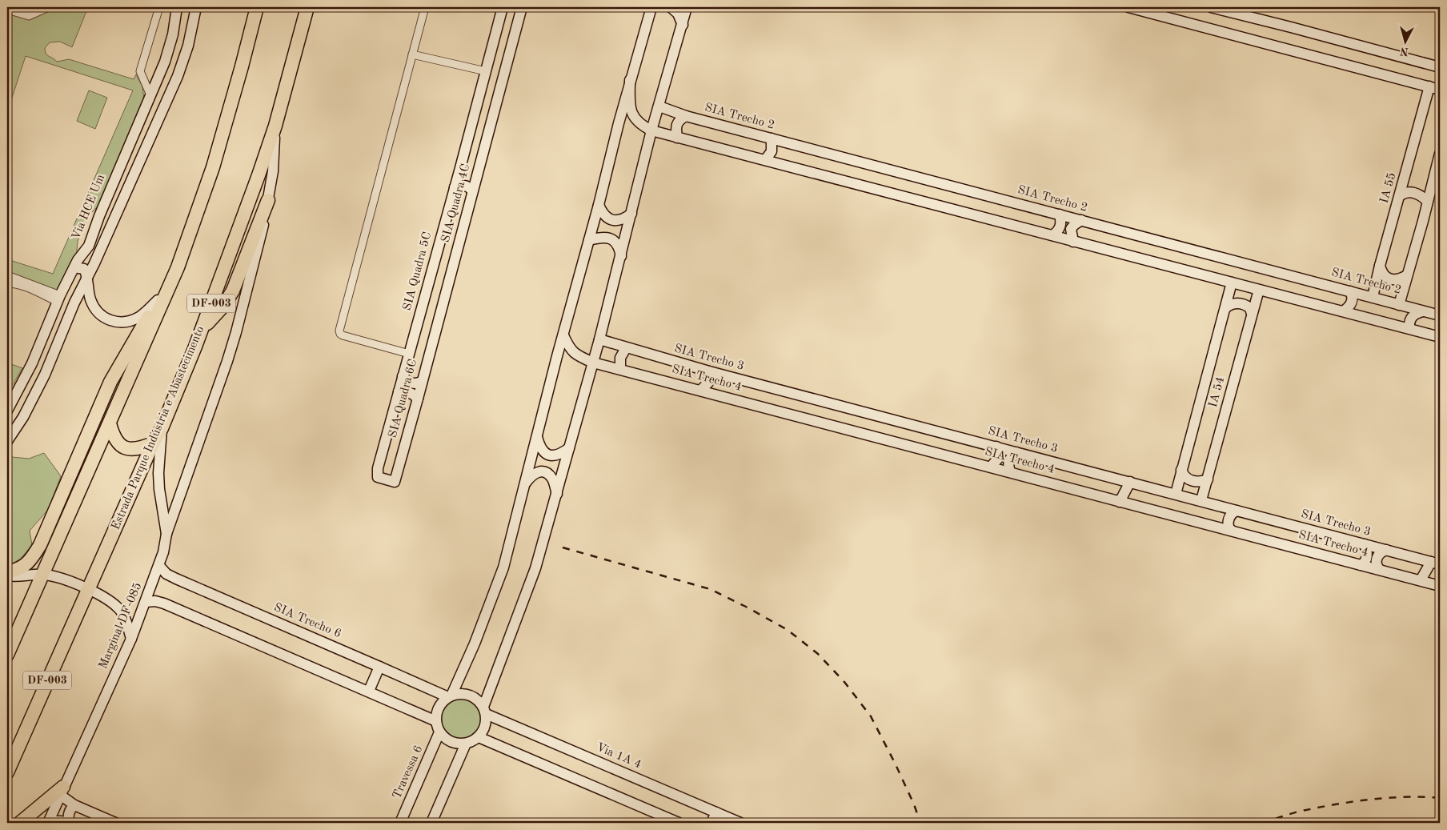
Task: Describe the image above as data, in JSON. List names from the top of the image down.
{
  "streets": {
    "highway": ["DF-003", "Estrada Parque Indústria e Abastecimento"],
    "main road": [
      "SIA Trecho 2",
      "IA 55",
      "SIA Quadra 4C",
      "Via HCE Um",
      "SIA Quadra 5C",
      "SIA Trecho 3",
      "SIA Trecho 4",
      "IA 54",
      "SIA Quadra 6C",
      "SIA Trecho 6",
      "Marginal DF-085",
      "Via 1A 4",
      "Travessa 6"
    ]
  },
  "crossings": [
    ["SIA Trecho 2", "IA 55"],
    ["SIA Quadra 4C", "SIA Quadra 6C"],
    ["SIA Quadra 5C", "SIA Quadra 6C"],
    ["SIA Trecho 3", "IA 54"],
    ["Estrada Parque Indústria e Abastecimento", "Marginal DF-085"],
    ["SIA Trecho 6", "Marginal DF-085"],
    ["SIA Trecho 6", "Via 1A 4"],
    ["SIA Trecho 6", "Travessa 6"],
    ["Via 1A 4", "Travessa 6"]
  ],
  "north": "bottom"
}
